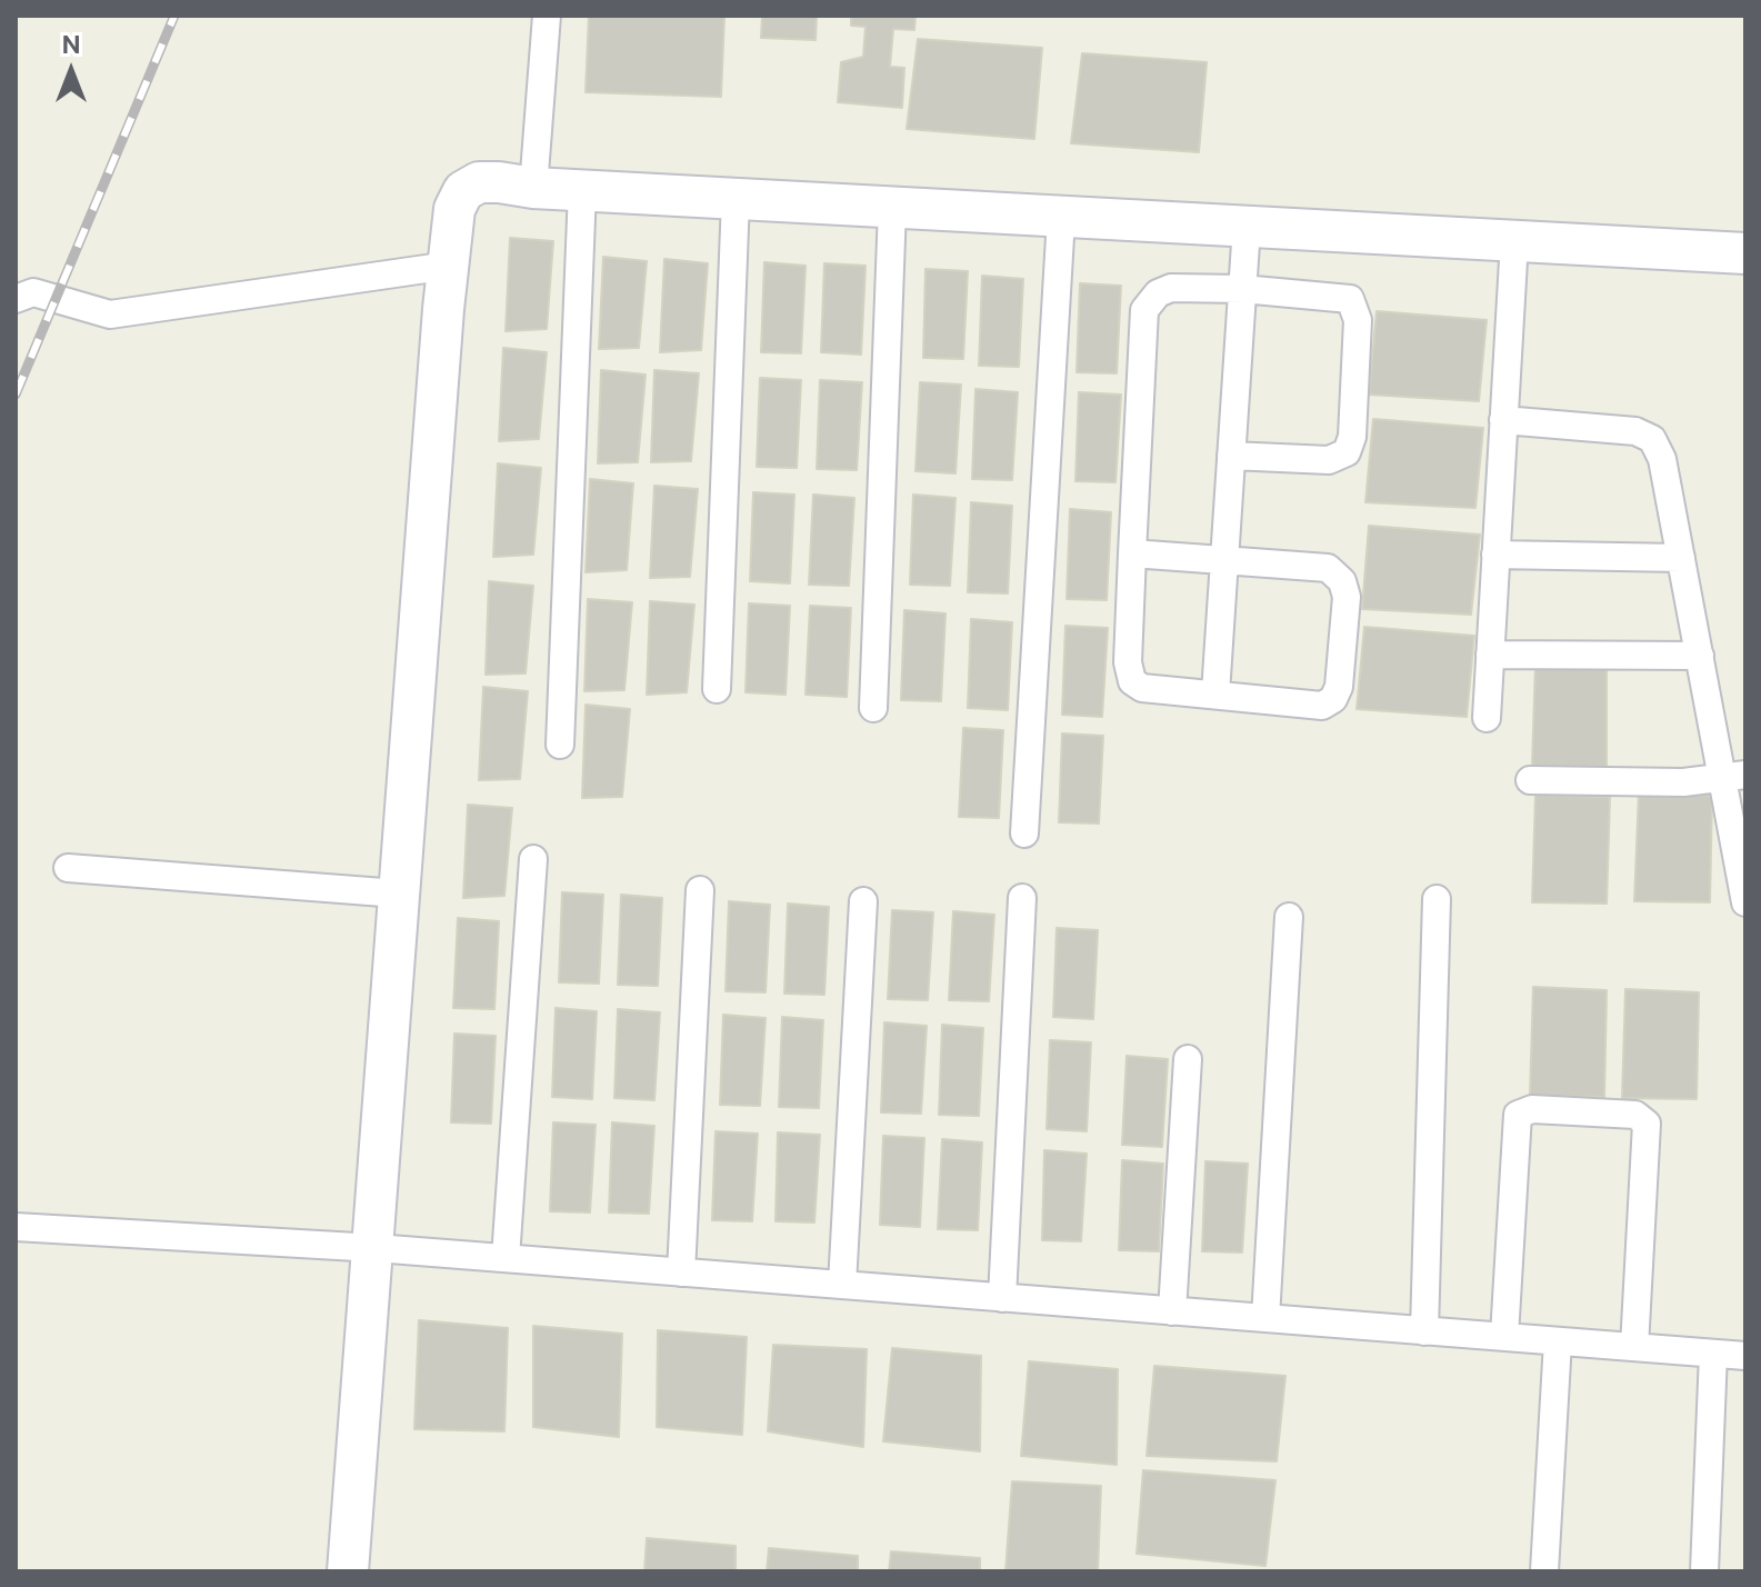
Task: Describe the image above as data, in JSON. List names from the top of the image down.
{
  "north": "top"
}
